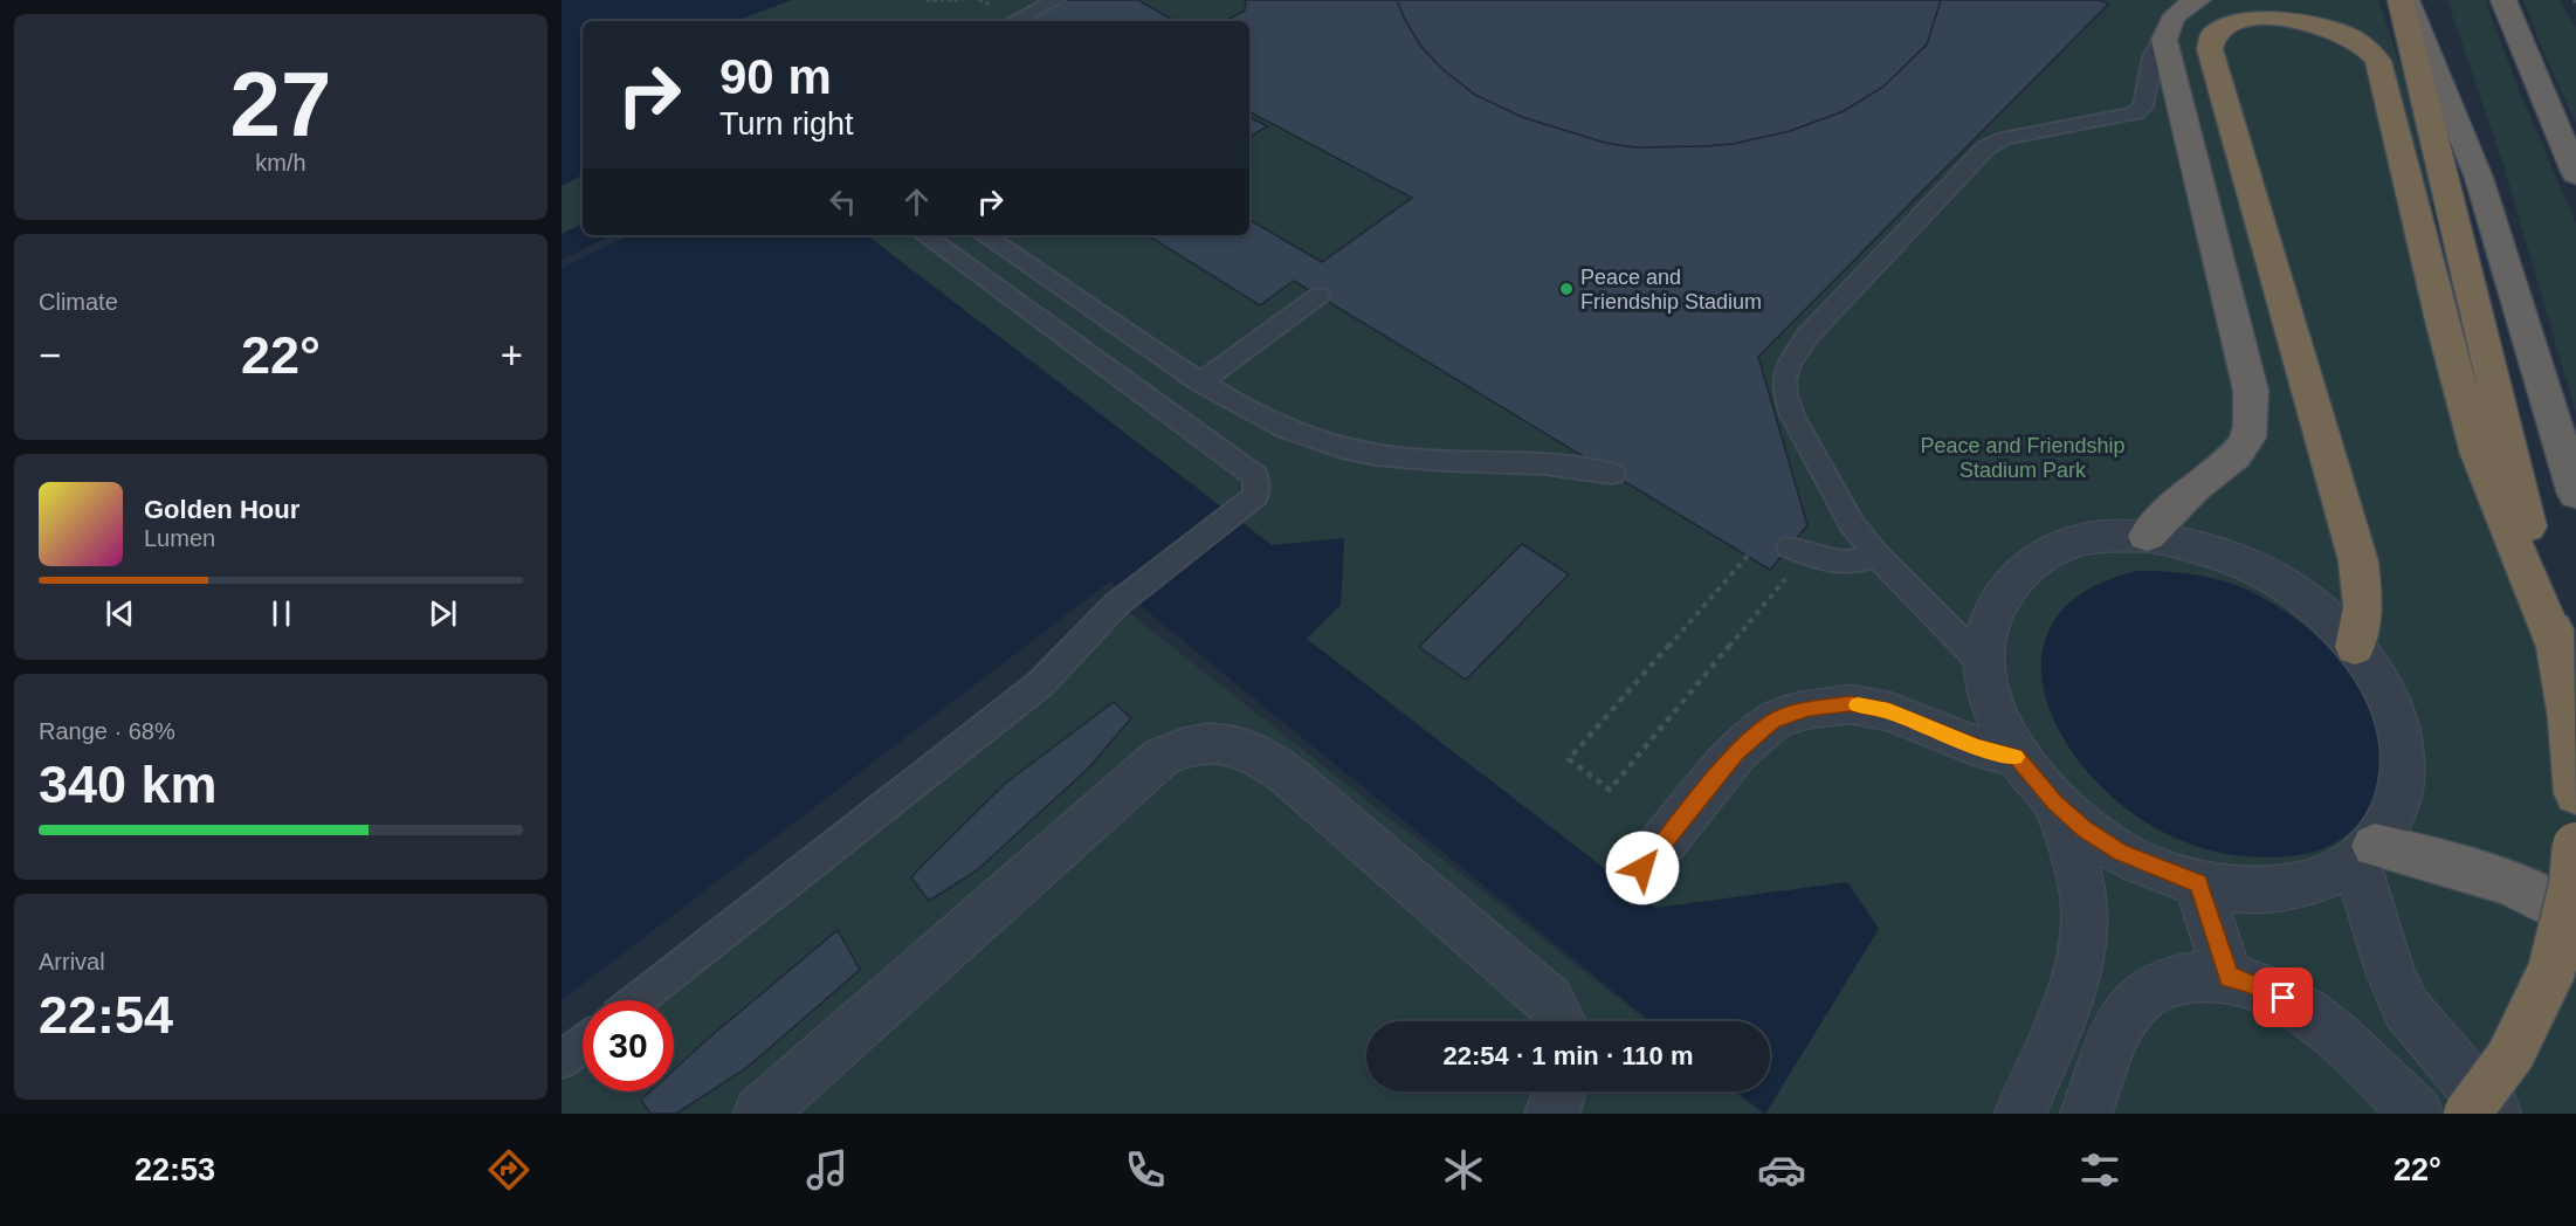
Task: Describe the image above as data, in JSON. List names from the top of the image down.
{
  "parks": ["Peace and Friendship Stadium Park"],
  "places": ["Peace and Friendship Stadium"],
  "page": {
    "tile": [
      ["27", "km/h"],
      "Climate",
      ["Range · 68%", "340 km"],
      ["Arrival", "22:54"]
    ],
    "turn": ["90 m", "Turn right"],
    "heat": ["−", "22°", "+"],
    "song": ["Golden Hour", "Lumen"],
    "limit": "30",
    "trip": "22:54 · 1 min · 110 m",
    "tabs": ["22:53", "22°"]
  }
}
